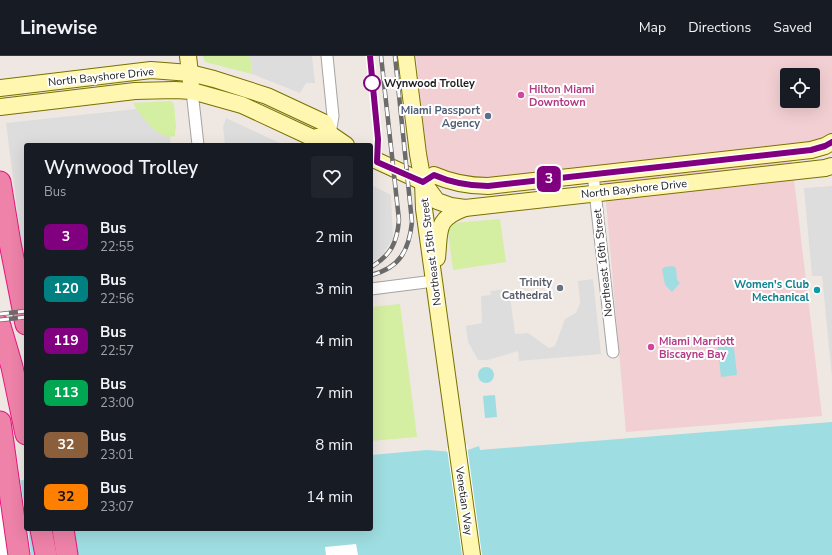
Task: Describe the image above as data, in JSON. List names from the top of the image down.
{
  "streets": {
    "street": [
      "North Bayshore Drive",
      "Northeast 15th Street",
      "Northeast 16th Street",
      "Venetian Way"
    ]
  },
  "crossings": [
    ["North Bayshore Drive", "Northeast 15th Street"],
    ["North Bayshore Drive", "Northeast 16th Street"],
    ["Northeast 15th Street", "Venetian Way"]
  ],
  "places": [
    "Wynwood Trolley",
    "Hilton Miami Downtown",
    "Miami Passport Agency",
    "Trinity Cathedral",
    "Women's Club Mechanical",
    "Miami Marriott Biscayne Bay"
  ],
  "lines": ["bus line 3"],
  "page": {
    "header": "Linewise",
    "nav": ["Map", "Directions", "Saved"],
    "on_map": "3",
    "heading": ["Wynwood Trolley", "Bus"],
    "list": [
      {
        "mark": "3",
        "name": "Bus",
        "note": "22:55",
        "value": "2 min"
      },
      {
        "mark": "120",
        "name": "Bus",
        "note": "22:56",
        "value": "3 min"
      },
      {
        "mark": "119",
        "name": "Bus",
        "note": "22:57",
        "value": "4 min"
      },
      {
        "mark": "113",
        "name": "Bus",
        "note": "23:00",
        "value": "7 min"
      },
      {
        "mark": "32",
        "name": "Bus",
        "note": "23:01",
        "value": "8 min"
      },
      {
        "mark": "32",
        "name": "Bus",
        "note": "23:07",
        "value": "14 min"
      }
    ]
  }
}
